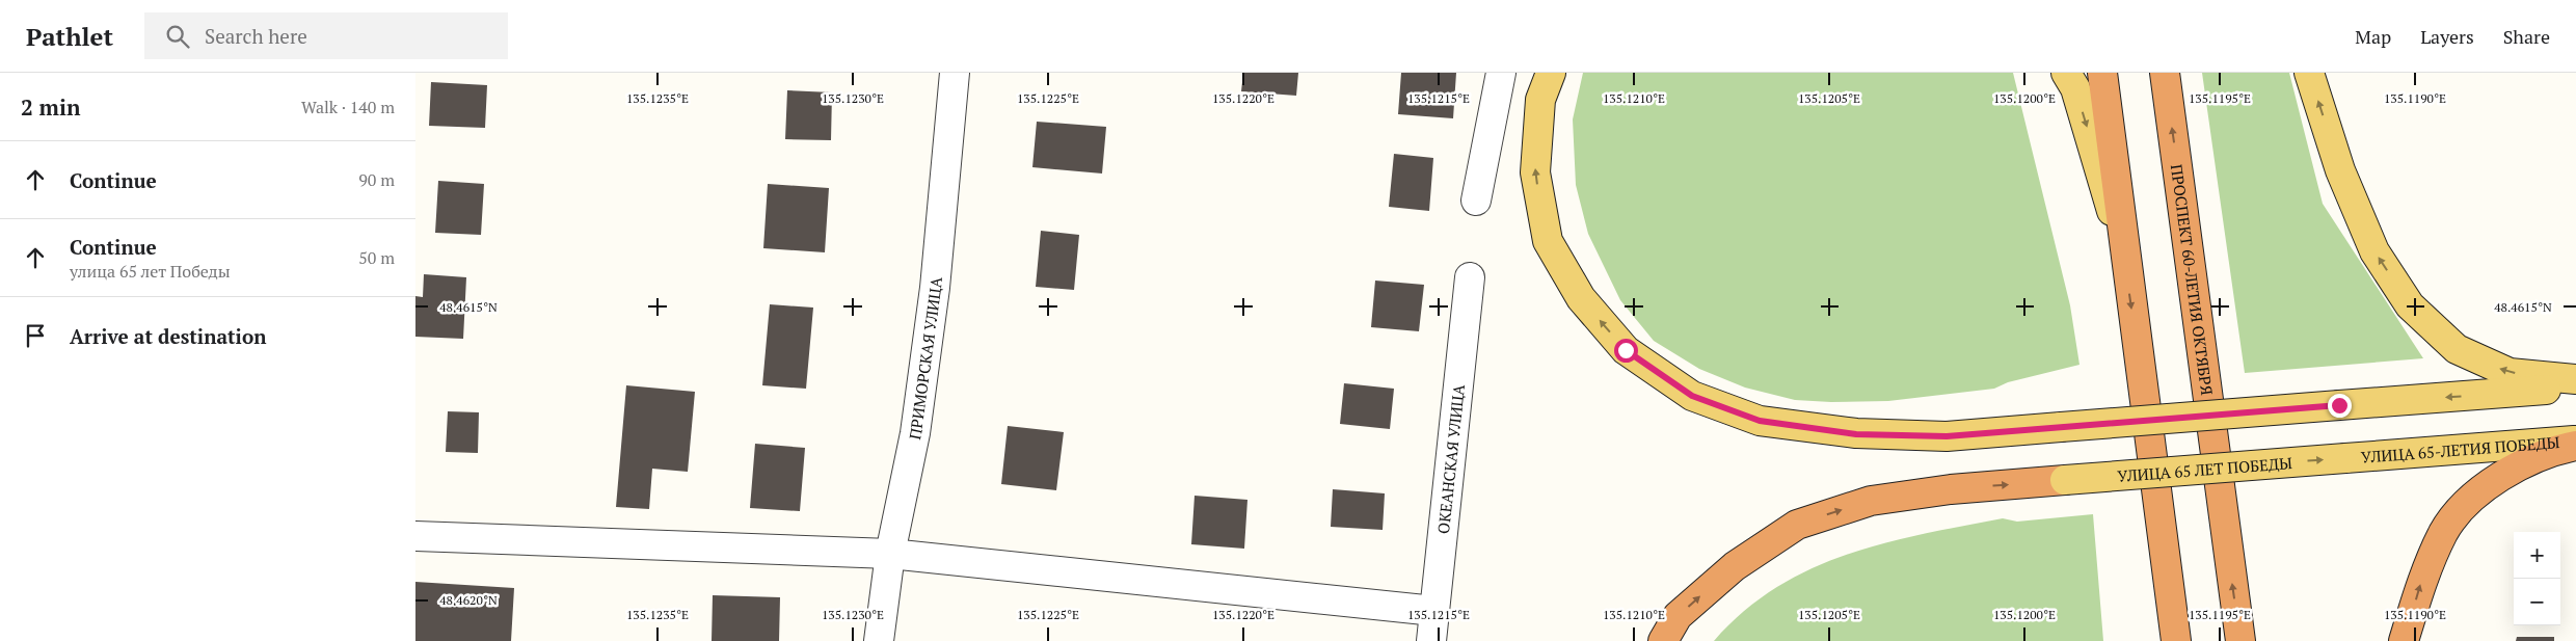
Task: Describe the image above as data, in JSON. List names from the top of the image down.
{
  "streets": {
    "highway": ["ПРОСПЕКТ 60-ЛЕТИЯ ОКТЯБРЯ"],
    "main road": ["УЛИЦА 65-ЛЕТИЯ ПОБЕДЫ", "УЛИЦА 65 ЛЕТ ПОБЕДЫ"],
    "street": ["ПРИМОРСКАЯ УЛИЦА", "ОКЕАНСКАЯ УЛИЦА"]
  },
  "crossings": [
    ["УЛИЦА 65-ЛЕТИЯ ПОБЕДЫ", "УЛИЦА 65 ЛЕТ ПОБЕДЫ"]
  ],
  "one_way": ["УЛИЦА 65 ЛЕТ ПОБЕДЫ"],
  "page": {
    "header": "Pathlet",
    "search": "Search here",
    "nav": ["Map", "Layers", "Share"],
    "heading": ["2 min", "Walk · 140 m"],
    "list": [
      ["Continue", "90 m"],
      ["Continue", "улица 65 лет Победы", "50 m"],
      "Arrive at destination"
    ],
    "map_buttons": ["+", "−"]
  },
  "coordinates": [
    "135.1235°E",
    "135.1230°E",
    "135.1225°E",
    "135.1220°E",
    "135.1215°E",
    "135.1210°E",
    "135.1205°E",
    "135.1200°E",
    "135.1195°E",
    "135.1190°E",
    "48.4615°N",
    "48.4620°N"
  ]
}
